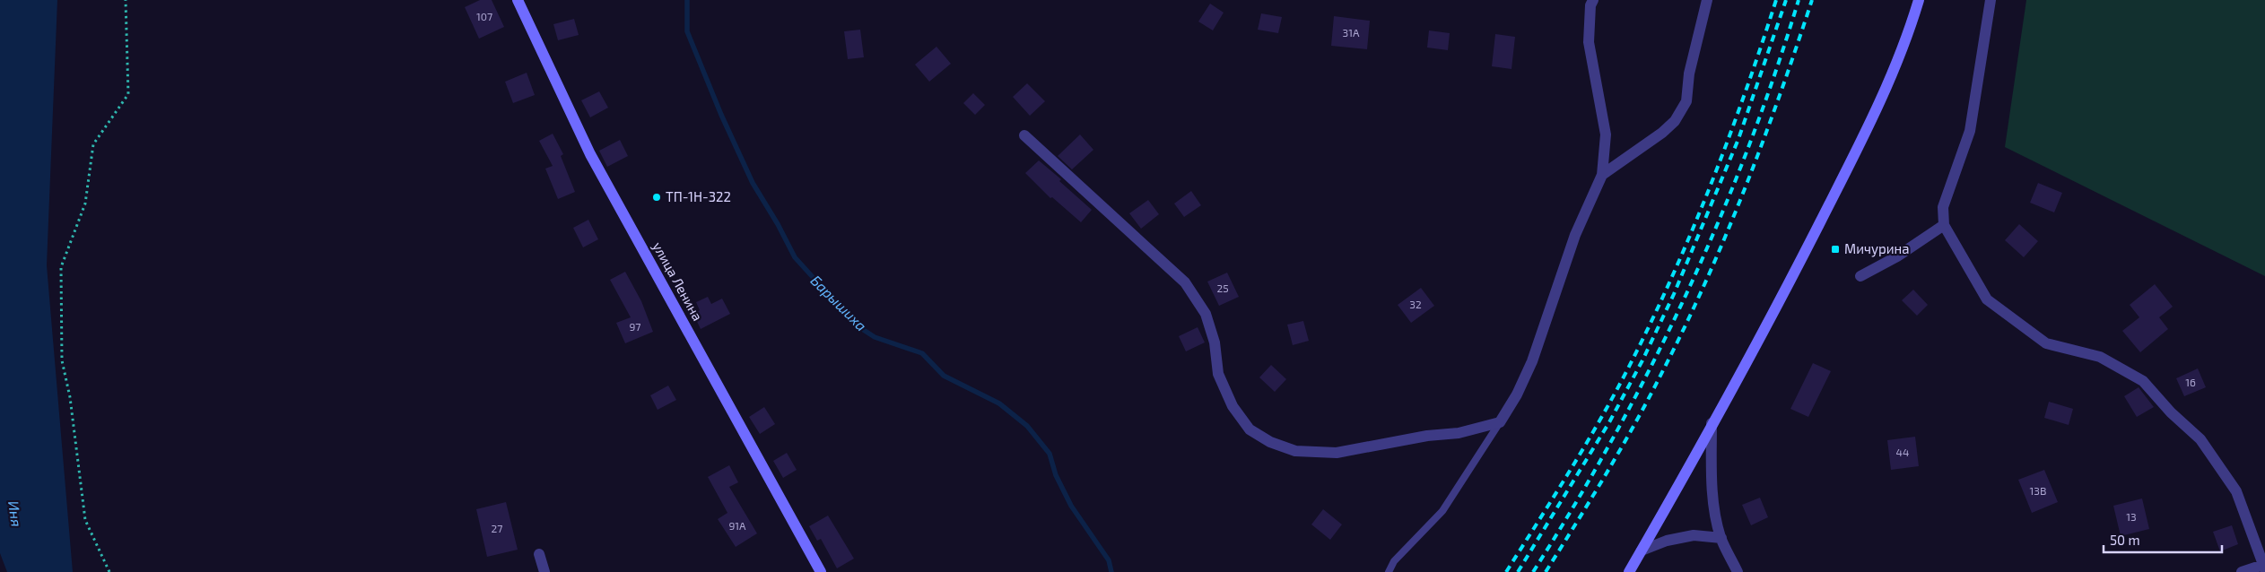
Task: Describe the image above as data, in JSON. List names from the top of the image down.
{
  "streets": {
    "main road": ["улица Ленина"]
  },
  "water": ["Барышиха", "Иня"],
  "places": {
    "other": ["ТП-1Н-322"],
    "transit": ["Мичурина"]
  },
  "house_numbers": [
    "107",
    "31А",
    "25",
    "32",
    "97",
    "16",
    "44",
    "13В",
    "13",
    "91А",
    "27"
  ],
  "scale_bar": "50 m"
}
